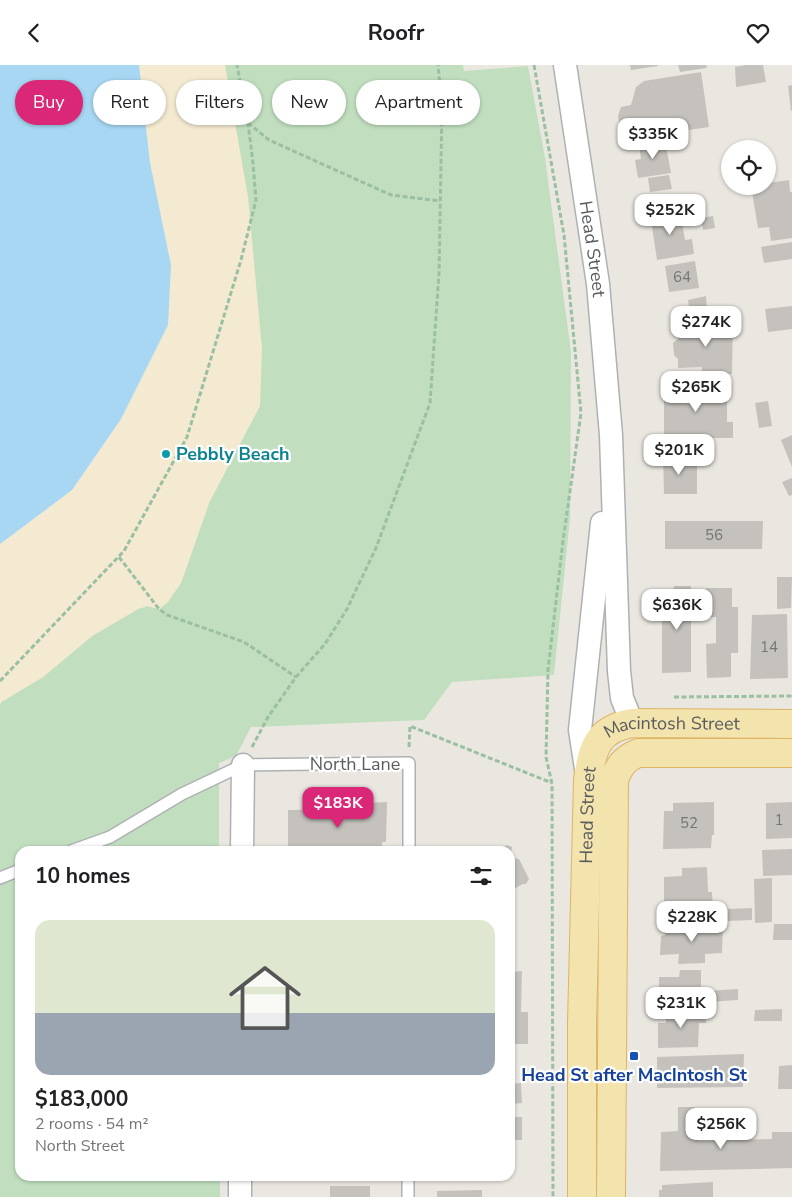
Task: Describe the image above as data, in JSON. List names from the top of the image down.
{
  "streets": {
    "main road": ["Head Street", "Macintosh Street"],
    "lane": ["North Lane"]
  },
  "crossings": [
    ["Head Street", "Macintosh Street"]
  ],
  "places": {
    "other": ["Pebbly Beach"],
    "transit": ["Head St after MacIntosh St"]
  },
  "house_numbers": [
    "64",
    "56",
    "14",
    "1",
    "52"
  ],
  "page": {
    "header": "Roofr",
    "chip": [
      "Buy",
      "Rent",
      "Filters",
      "New",
      "Apartment"
    ],
    "price": [
      "$335K",
      "$252K",
      "$274K",
      "$265K",
      "$201K",
      "$636K",
      "$183K",
      "$228K",
      "$231K",
      "$256K"
    ],
    "heading": "10 homes",
    "list": [
      {
        "name": "$183,000",
        "note": "2 rooms · 54 m² · North Street"
      }
    ]
  }
}
